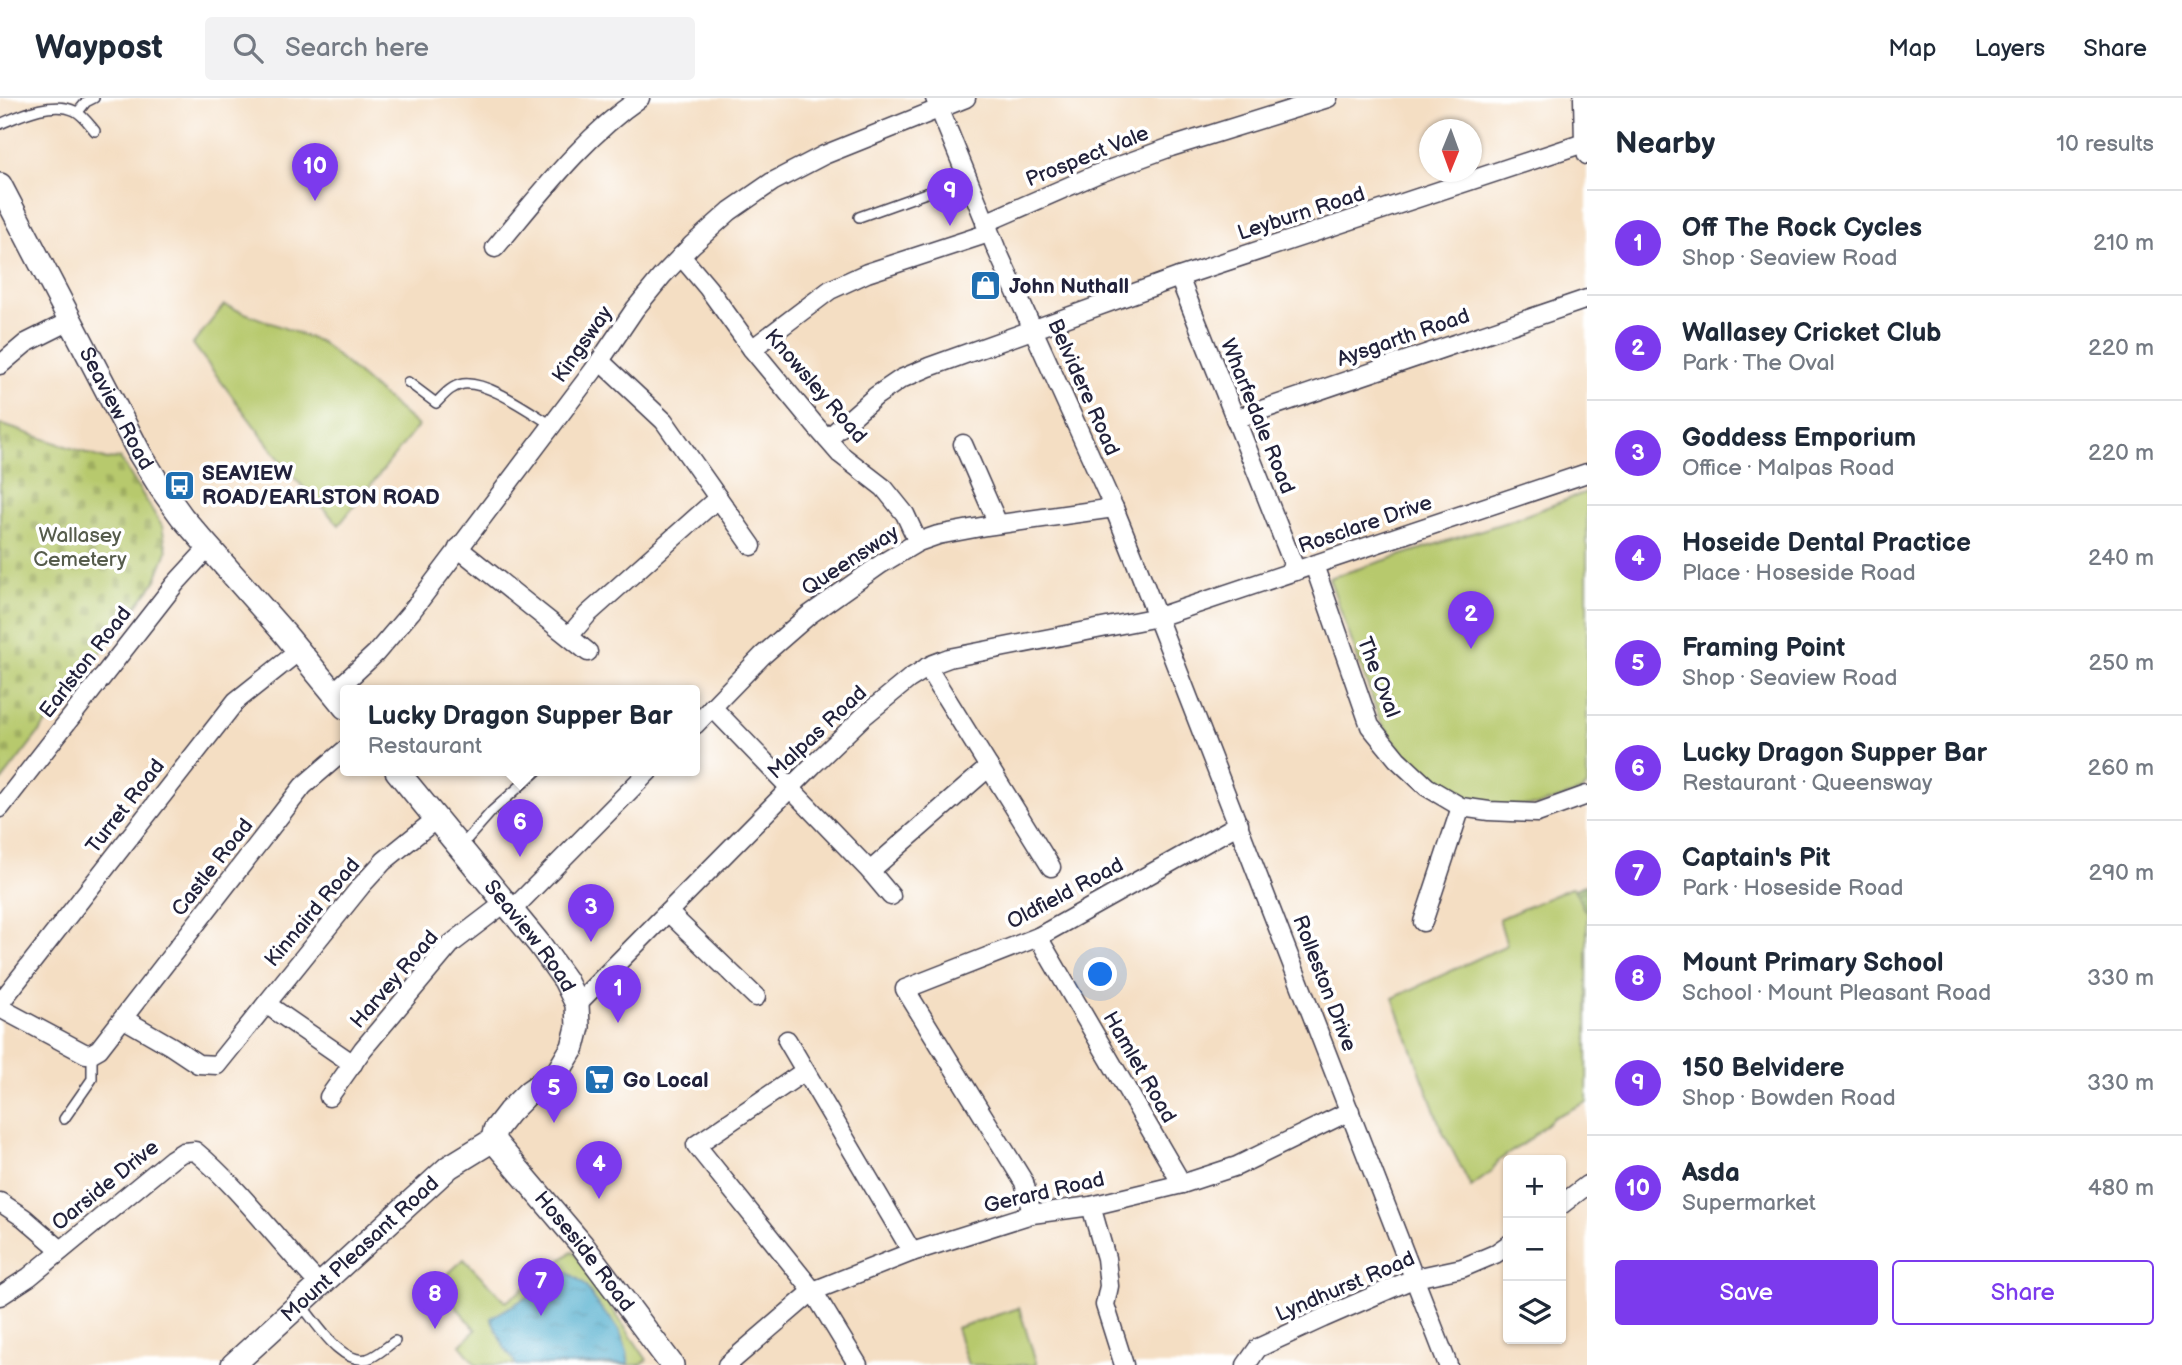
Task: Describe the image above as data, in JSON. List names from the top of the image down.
{
  "streets": {
    "street": [
      "Prospect Vale",
      "Leyburn Road",
      "Aysgarth Road",
      "Kingsway",
      "Knowsley Road",
      "Belvidere Road",
      "Seaview Road",
      "Wharfedale Road",
      "Rosclare Drive",
      "Queensway",
      "Earlston Road",
      "The Oval",
      "Malpas Road",
      "Turret Road",
      "Castle Road",
      "Oldfield Road",
      "Kinnaird Road",
      "Harvey Road",
      "Rolleston Drive",
      "Hamlet Road",
      "Oarside Drive",
      "Gerard Road",
      "Mount Pleasant Road",
      "Hoseside Road",
      "Lyndhurst Road"
    ]
  },
  "crossings": [
    ["Prospect Vale", "Knowsley Road"],
    ["Prospect Vale", "Belvidere Road"],
    ["Leyburn Road", "Knowsley Road"],
    ["Leyburn Road", "Belvidere Road"],
    ["Leyburn Road", "Wharfedale Road"],
    ["Aysgarth Road", "Wharfedale Road"],
    ["Kingsway", "Knowsley Road"],
    ["Kingsway", "Belvidere Road"],
    ["Knowsley Road", "Queensway"],
    ["Belvidere Road", "Rosclare Drive"],
    ["Belvidere Road", "Queensway"],
    ["Belvidere Road", "Malpas Road"],
    ["Belvidere Road", "Rolleston Drive"],
    ["Seaview Road", "Earlston Road"],
    ["Seaview Road", "Malpas Road"],
    ["Seaview Road", "Turret Road"],
    ["Seaview Road", "Kinnaird Road"],
    ["Seaview Road", "Harvey Road"],
    ["Seaview Road", "Mount Pleasant Road"],
    ["Seaview Road", "Hoseside Road"],
    ["Wharfedale Road", "Rosclare Drive"],
    ["Rosclare Drive", "The Oval"],
    ["Rosclare Drive", "Malpas Road"],
    ["Rosclare Drive", "Rolleston Drive"],
    ["Malpas Road", "Rolleston Drive"],
    ["Castle Road", "Kinnaird Road"],
    ["Oldfield Road", "Rolleston Drive"],
    ["Oldfield Road", "Hamlet Road"],
    ["Oldfield Road", "Gerard Road"],
    ["Rolleston Drive", "Gerard Road"],
    ["Rolleston Drive", "Lyndhurst Road"],
    ["Hamlet Road", "Gerard Road"],
    ["Oarside Drive", "Mount Pleasant Road"],
    ["Mount Pleasant Road", "Hoseside Road"]
  ],
  "parks": ["Wallasey Cemetery"],
  "places": {
    "shop": ["John Nuthall"],
    "bus stop": ["SEAVIEW ROAD/EARLSTON ROAD"],
    "supermarket": ["Go Local"]
  },
  "north": "bottom",
  "page": {
    "header": "Waypost",
    "search": "Search here",
    "nav": ["Map", "Layers", "Share"],
    "heading": ["Nearby", "10 results"],
    "pins": [
      "10",
      "9",
      "2",
      "6",
      "3",
      "1",
      "5",
      "4",
      "7",
      "8"
    ],
    "list": [
      {
        "mark": "1",
        "name": "Off The Rock Cycles",
        "note": "Shop · Seaview Road",
        "value": "210 m"
      },
      {
        "mark": "2",
        "name": "Wallasey Cricket Club",
        "note": "Park · The Oval",
        "value": "220 m"
      },
      {
        "mark": "3",
        "name": "Goddess Emporium",
        "note": "Office · Malpas Road",
        "value": "220 m"
      },
      {
        "mark": "4",
        "name": "Hoseide Dental Practice",
        "note": "Place · Hoseside Road",
        "value": "240 m"
      },
      {
        "mark": "5",
        "name": "Framing Point",
        "note": "Shop · Seaview Road",
        "value": "250 m"
      },
      {
        "mark": "6",
        "name": "Lucky Dragon Supper Bar",
        "note": "Restaurant · Queensway",
        "value": "260 m"
      },
      {
        "mark": "7",
        "name": "Captain's Pit",
        "note": "Park · Hoseside Road",
        "value": "290 m"
      },
      {
        "mark": "8",
        "name": "Mount Primary School",
        "note": "School · Mount Pleasant Road",
        "value": "330 m"
      },
      {
        "mark": "9",
        "name": "150 Belvidere",
        "note": "Shop · Bowden Road",
        "value": "330 m"
      },
      {
        "mark": "10",
        "name": "Asda",
        "note": "Supermarket",
        "value": "480 m"
      }
    ],
    "popup": ["Lucky Dragon Supper Bar", "Restaurant"],
    "map_buttons": ["+", "−"],
    "buttons": ["Save", "Share"]
  }
}
